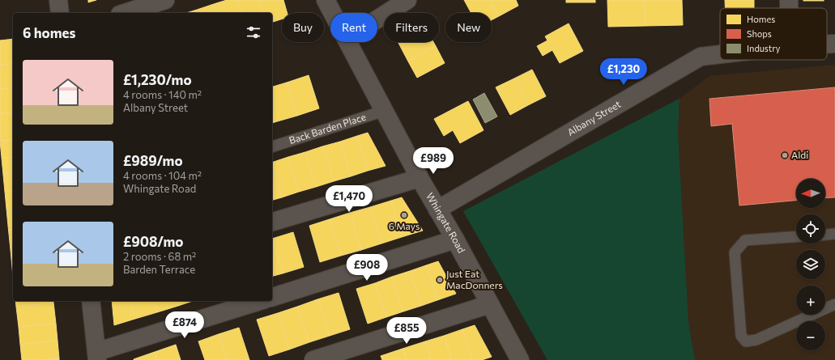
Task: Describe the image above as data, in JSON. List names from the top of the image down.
{
  "streets": {
    "street": ["Albany Street", "Whingate Road"],
    "lane": ["Back Barden Place"]
  },
  "crossings": [
    ["Albany Street", "Whingate Road"],
    ["Back Barden Place", "Whingate Road"]
  ],
  "places": ["Aldi", "6 Mays", "Just Eat MacDonners"],
  "legend": ["Homes", "Shops", "Industry"],
  "north": "left",
  "page": {
    "chip": [
      "Buy",
      "Rent",
      "Filters",
      "New"
    ],
    "heading": "6 homes",
    "list": [
      {
        "name": "£1,230/mo",
        "note": "4 rooms · 140 m² · Albany Street"
      },
      {
        "name": "£989/mo",
        "note": "4 rooms · 104 m² · Whingate Road"
      },
      {
        "name": "£908/mo",
        "note": "2 rooms · 68 m² · Barden Terrace"
      }
    ],
    "price": [
      "£1,230",
      "£989",
      "£1,470",
      "£908",
      "£874",
      "£855"
    ],
    "map_buttons": ["+", "−"]
  }
}
